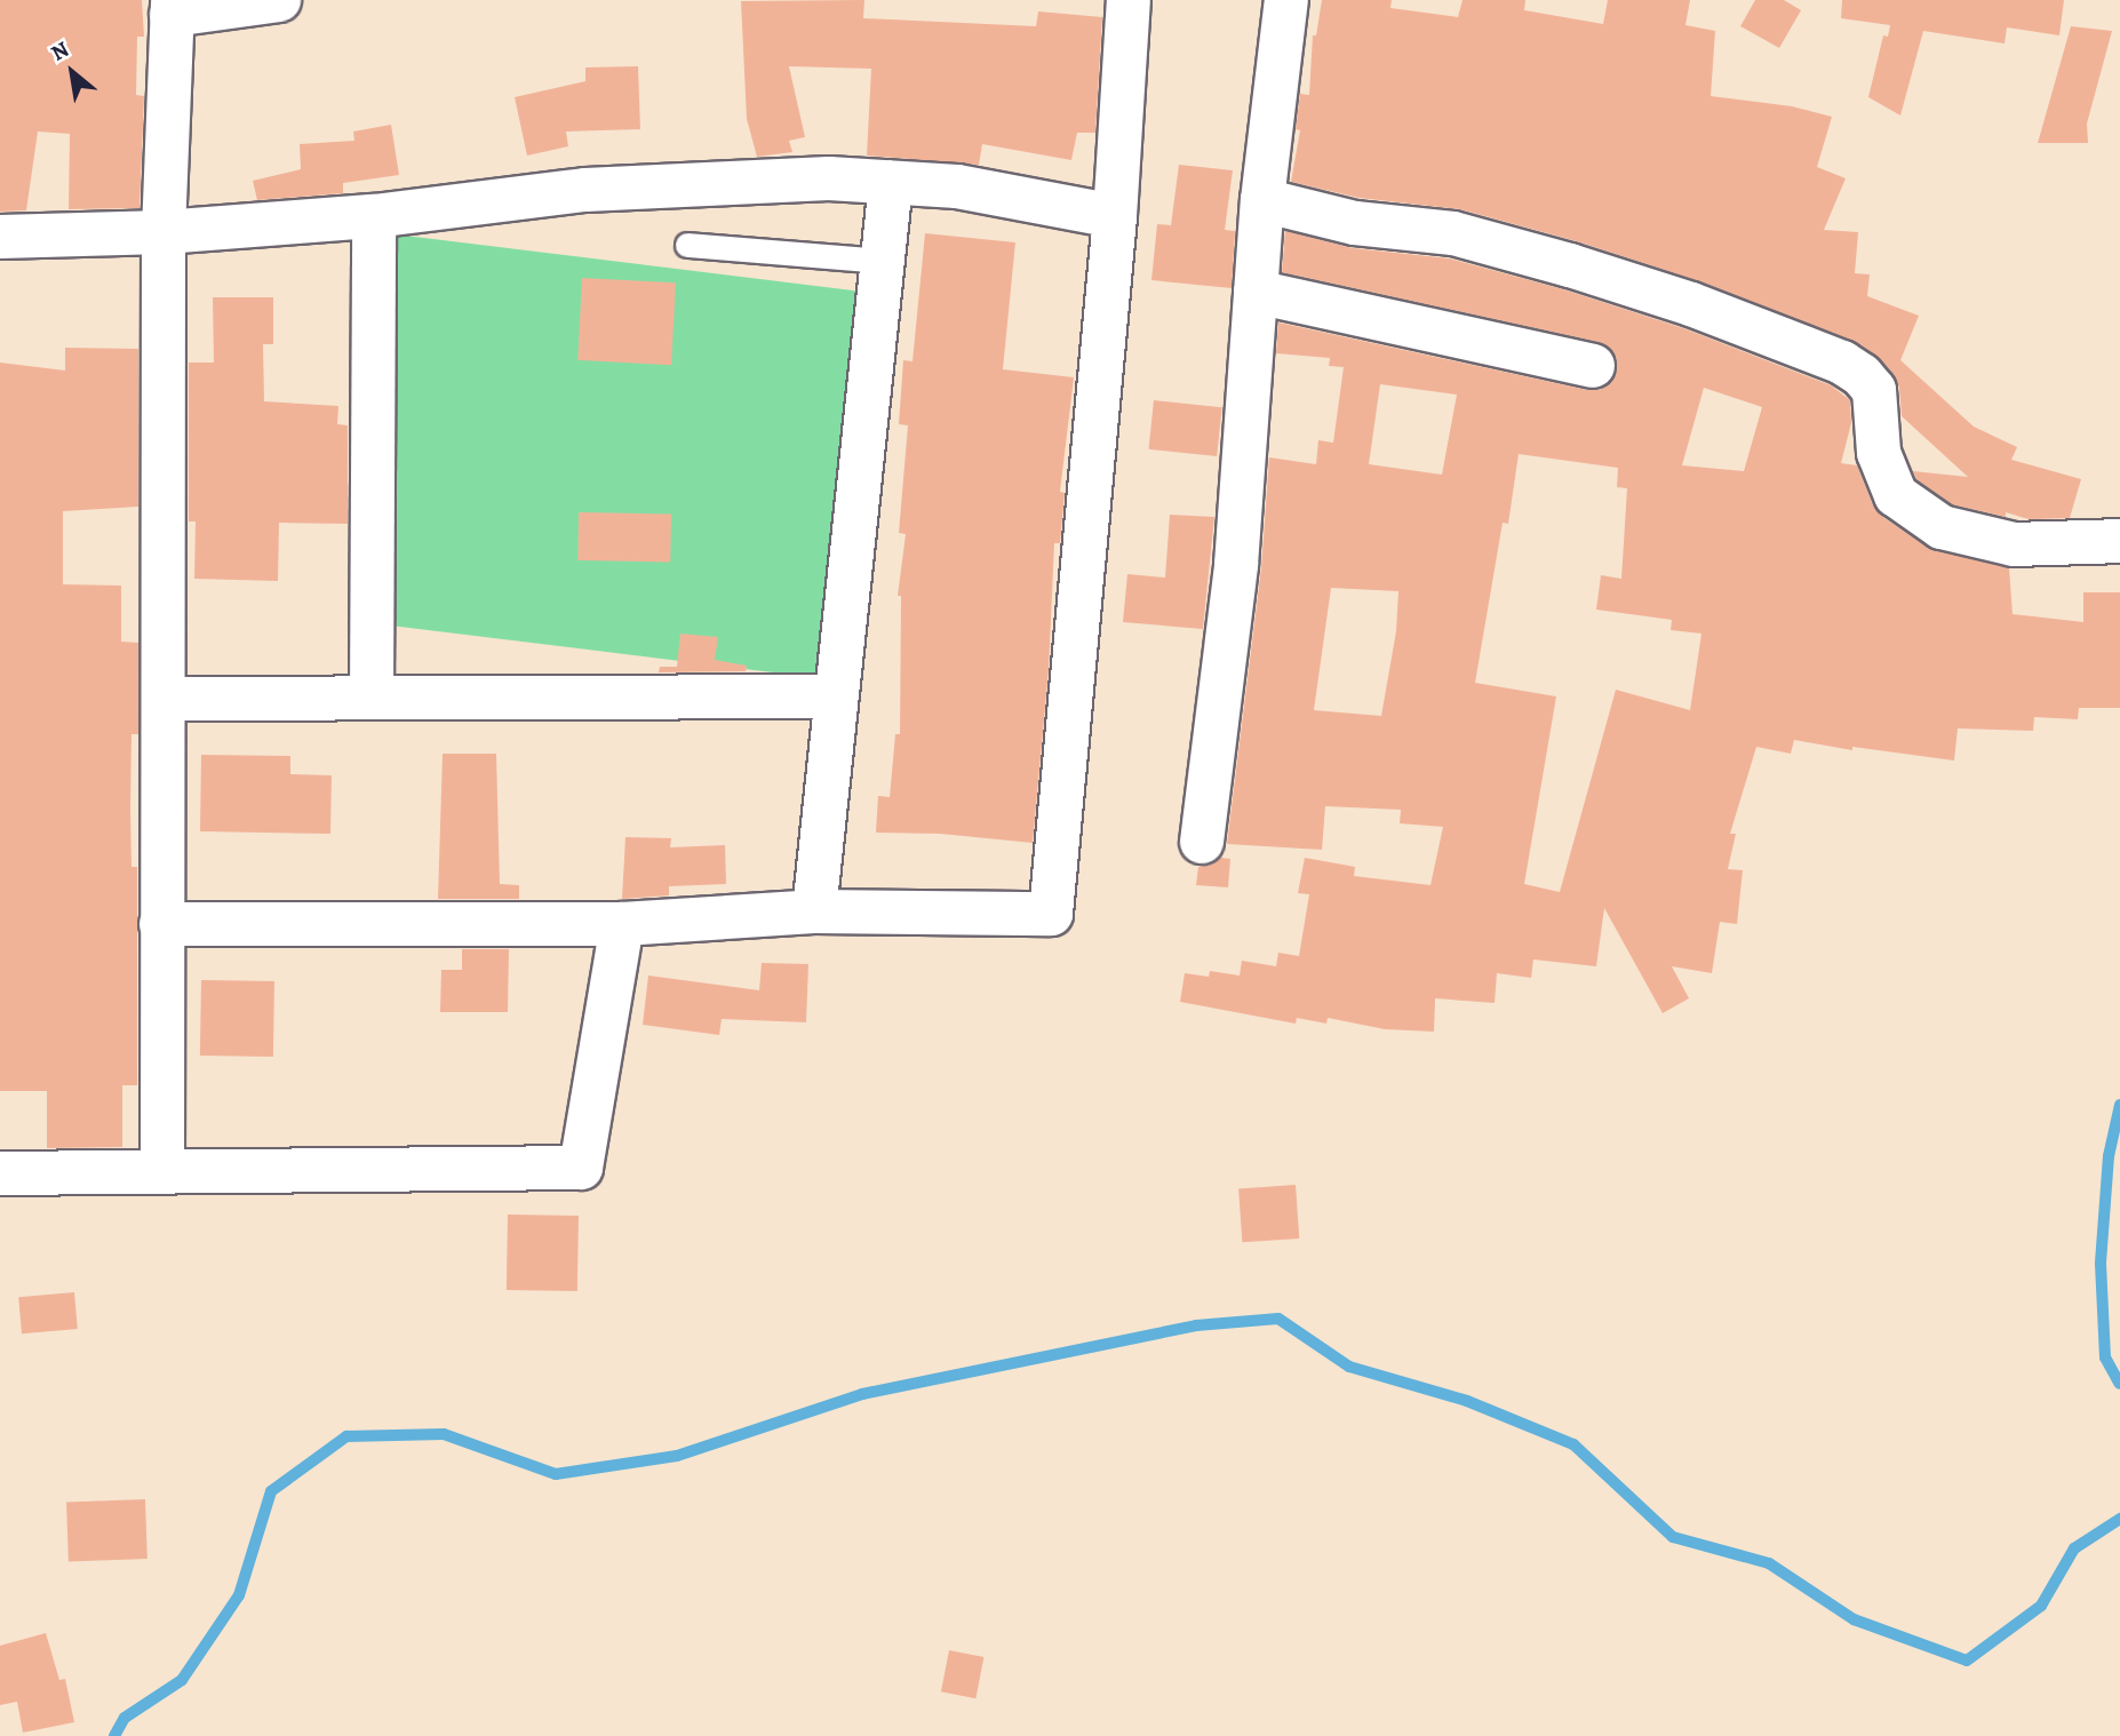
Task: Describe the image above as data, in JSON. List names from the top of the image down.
{
  "north": "top left"
}
